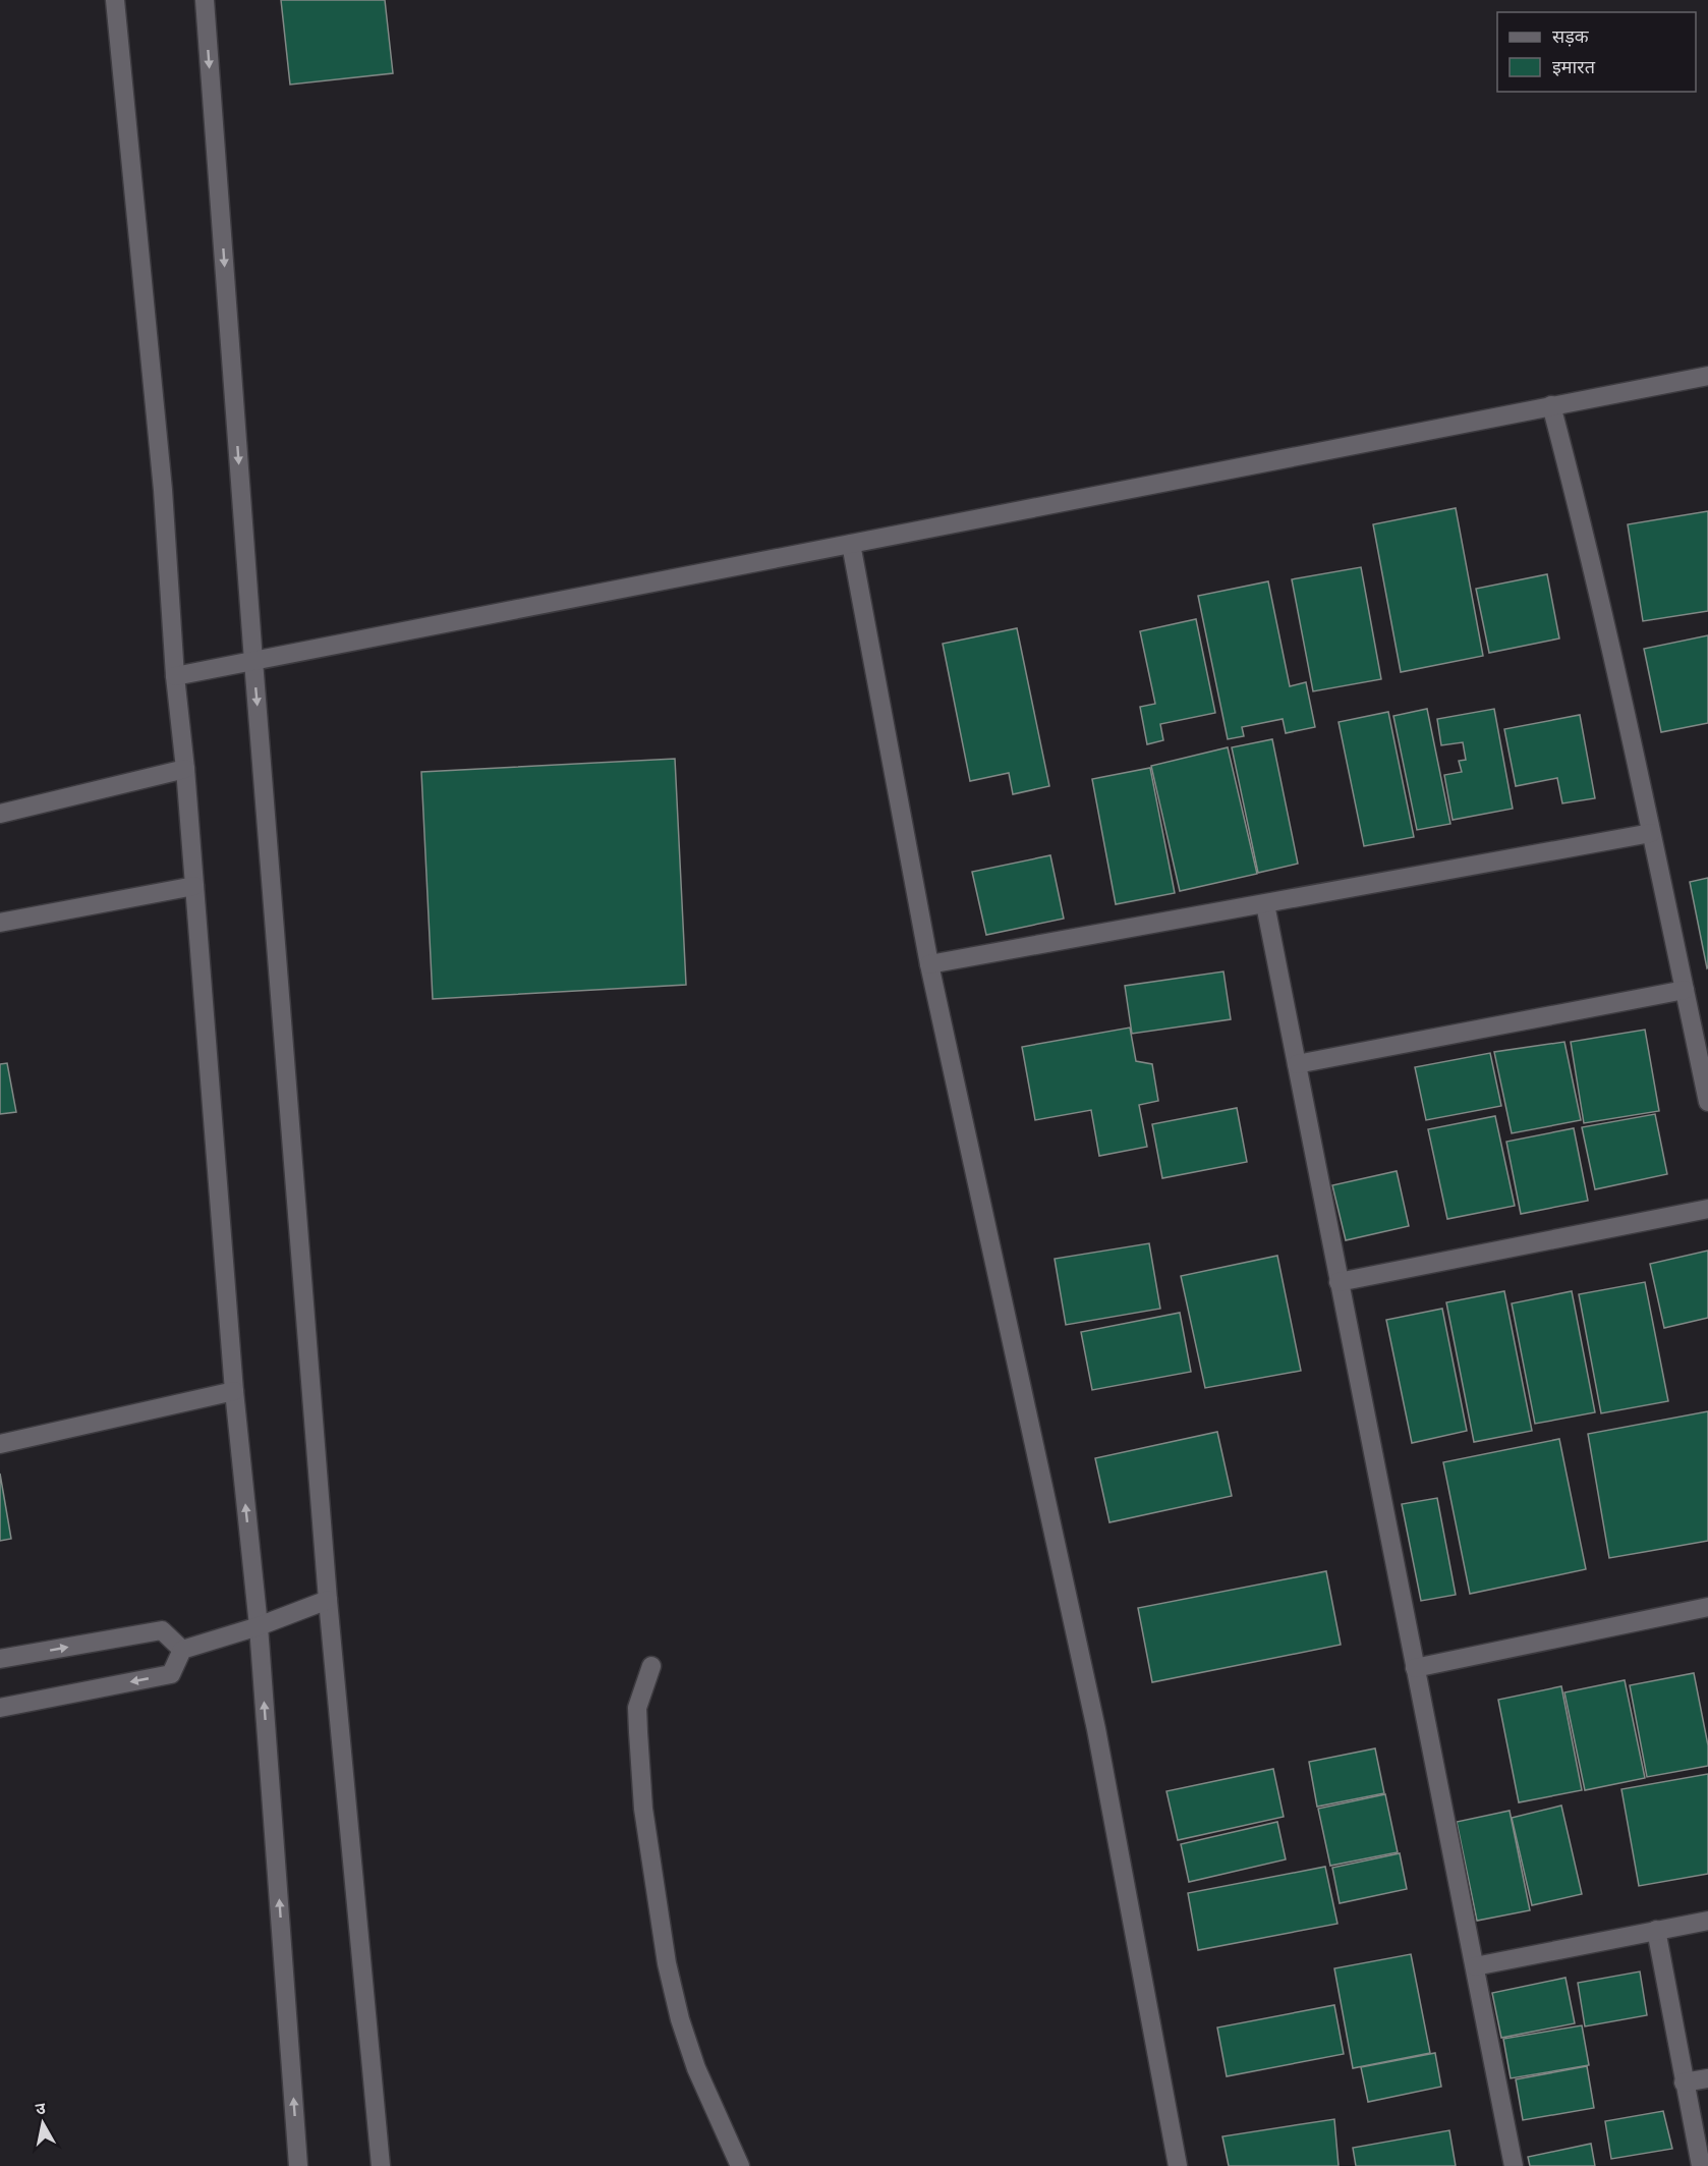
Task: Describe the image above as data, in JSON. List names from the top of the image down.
{
  "legend": ["सड़क", "इमारत"],
  "north": "top"
}
